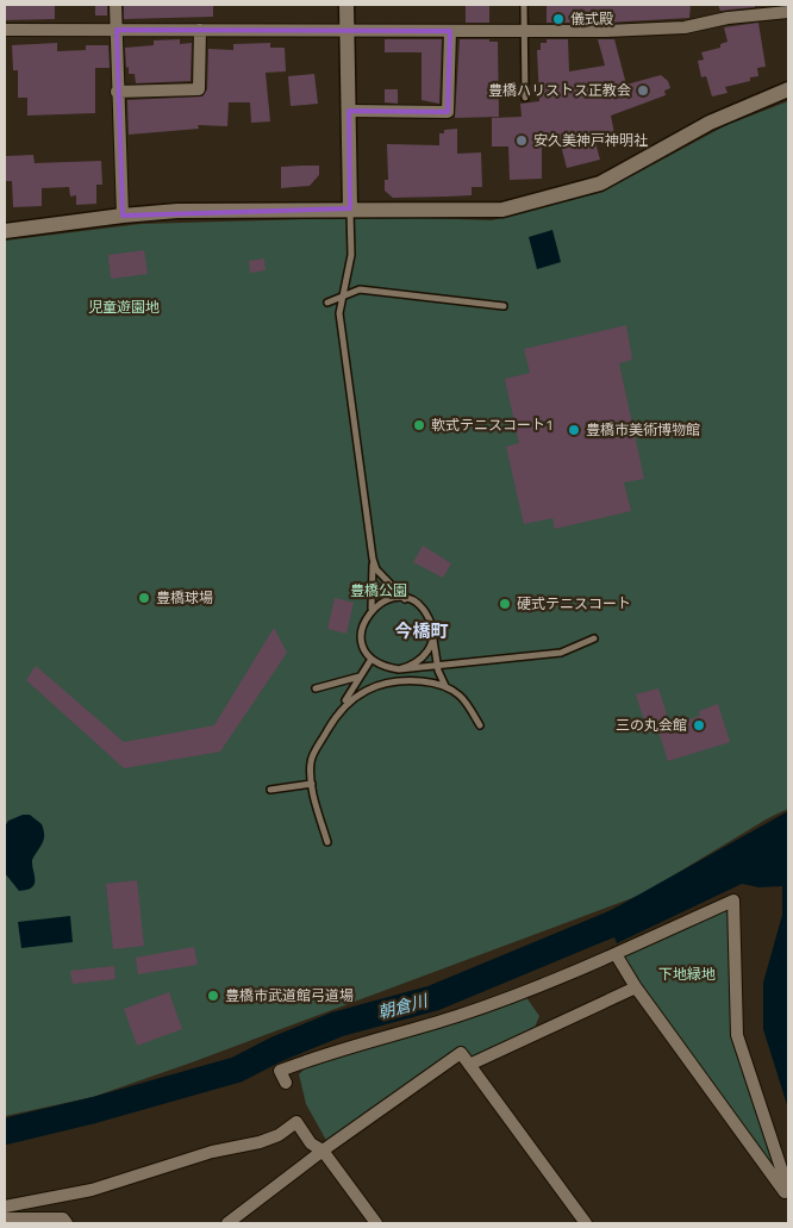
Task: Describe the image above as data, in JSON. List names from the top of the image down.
{
  "districts": ["今橋町"],
  "water": ["朝倉川"],
  "parks": ["児童遊園地", "豊橋公園", "下地緑地"],
  "places": [
    "儀式殿",
    "豊橋ハリストス正教会",
    "安久美神戸神明社",
    "軟式テニスコート1",
    "豊橋市美術博物館",
    "豊橋球場",
    "硬式テニスコート",
    "三の丸会館",
    "豊橋市武道館弓道場"
  ]
}
